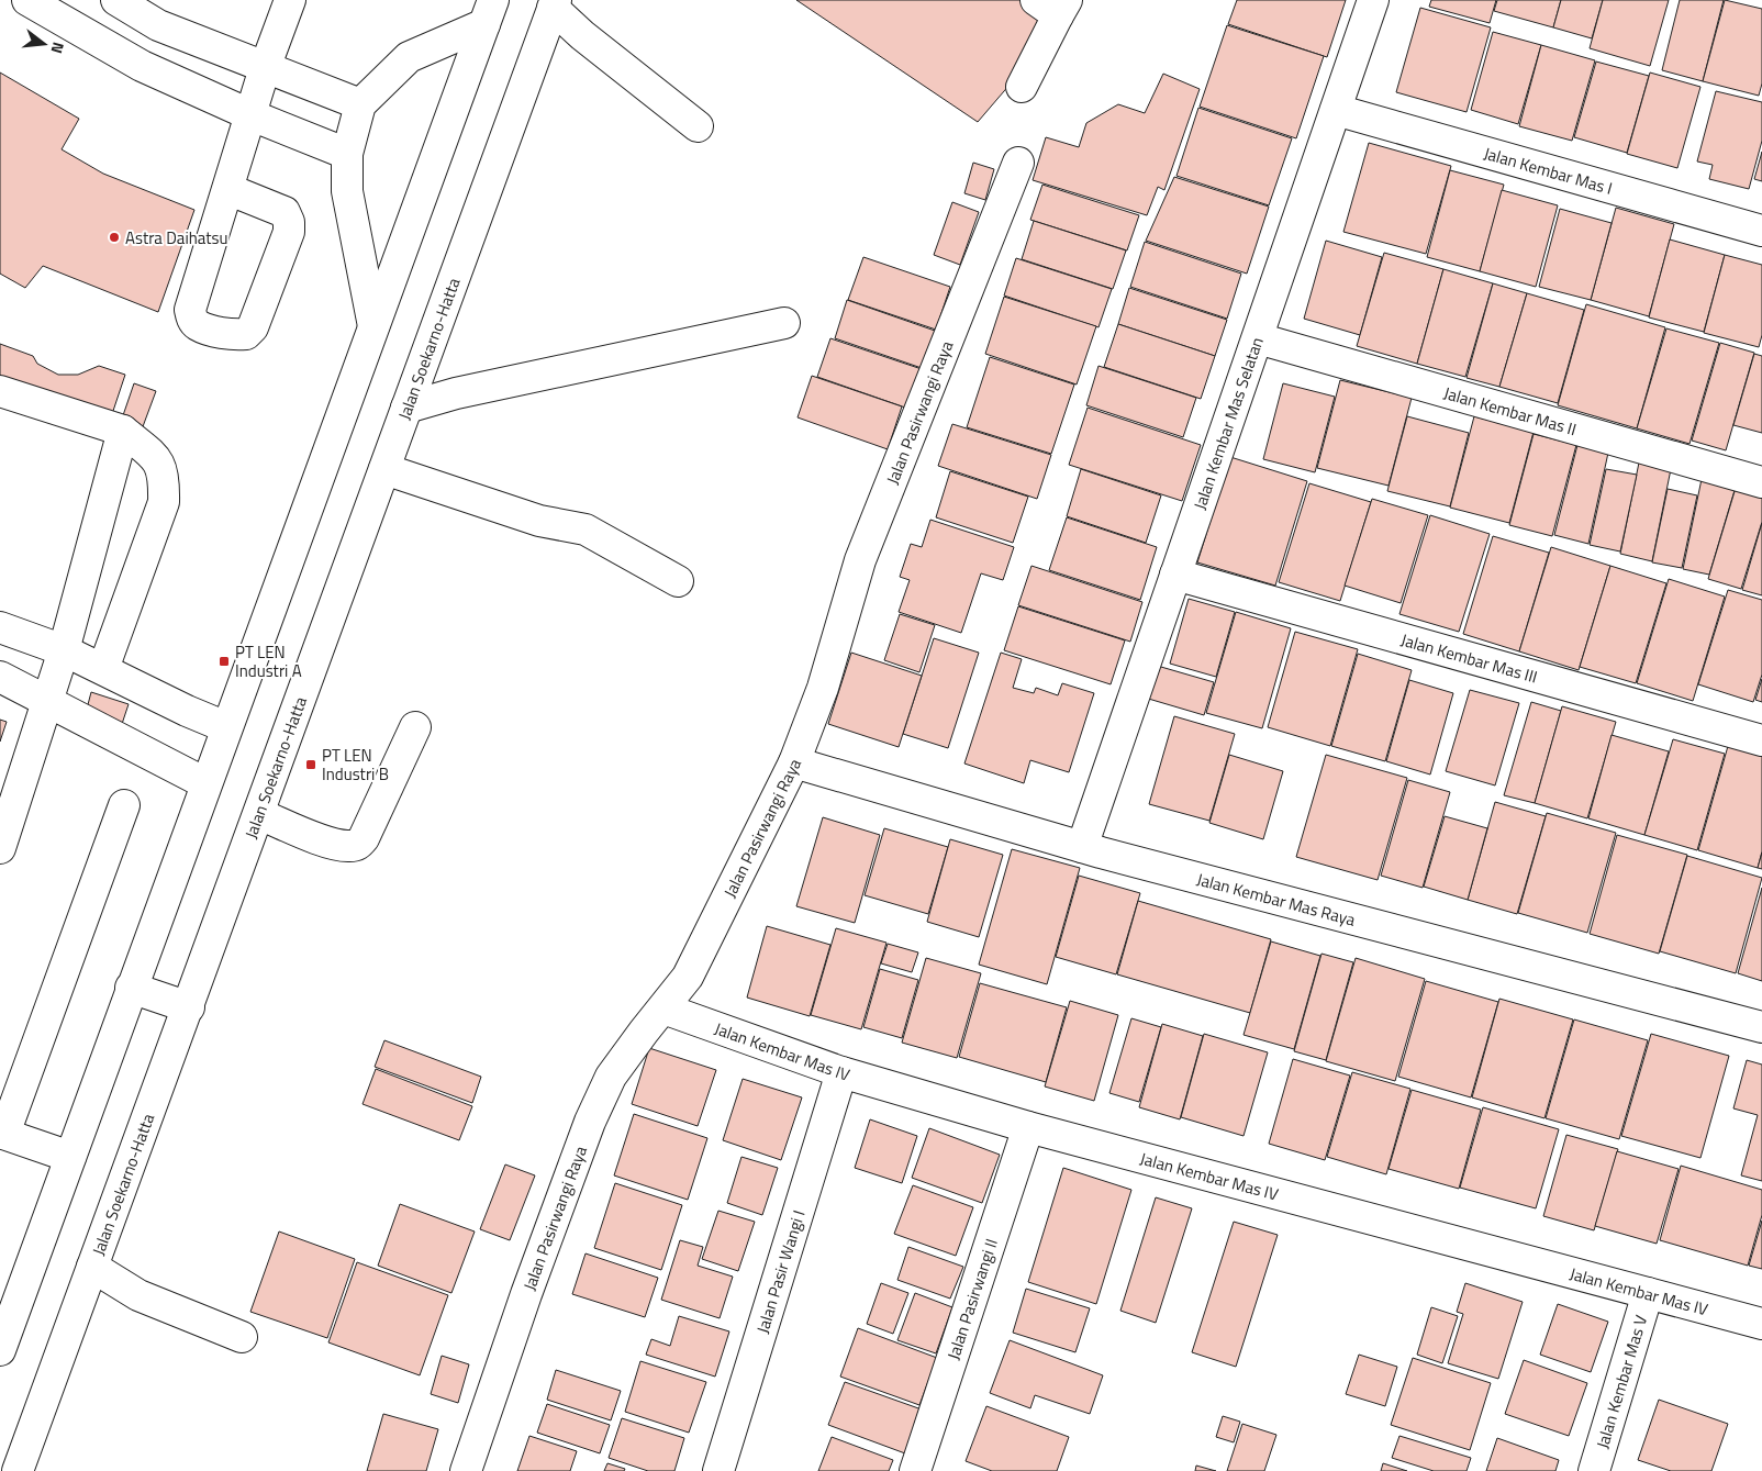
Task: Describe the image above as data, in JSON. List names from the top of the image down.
{
  "streets": {
    "main road": [
      "Jalan Kembar Mas I",
      "Jalan Soekarno-Hatta",
      "Jalan Kembar Mas II",
      "Jalan Pasirwangi Raya",
      "Jalan Kembar Mas Selatan",
      "Jalan Kembar Mas III",
      "Jalan Kembar Mas Raya",
      "Jalan Kembar Mas IV",
      "Jalan Pasir Wangi I",
      "Jalan Pasirwangi II",
      "Jalan Kembar Mas V"
    ]
  },
  "crossings": [
    ["Jalan Kembar Mas I", "Jalan Kembar Mas Selatan"],
    ["Jalan Kembar Mas II", "Jalan Kembar Mas Selatan"],
    ["Jalan Pasirwangi Raya", "Jalan Kembar Mas Raya"],
    ["Jalan Pasirwangi Raya", "Jalan Kembar Mas IV"],
    ["Jalan Kembar Mas Selatan", "Jalan Kembar Mas III"],
    ["Jalan Kembar Mas Selatan", "Jalan Kembar Mas Raya"],
    ["Jalan Kembar Mas IV", "Jalan Pasir Wangi I"],
    ["Jalan Kembar Mas IV", "Jalan Pasirwangi II"],
    ["Jalan Kembar Mas IV", "Jalan Kembar Mas V"]
  ],
  "places": {
    "other": ["Astra Daihatsu"],
    "transit": ["PT LEN Industri A", "PT LEN Industri B"]
  },
  "north": "right"
}
